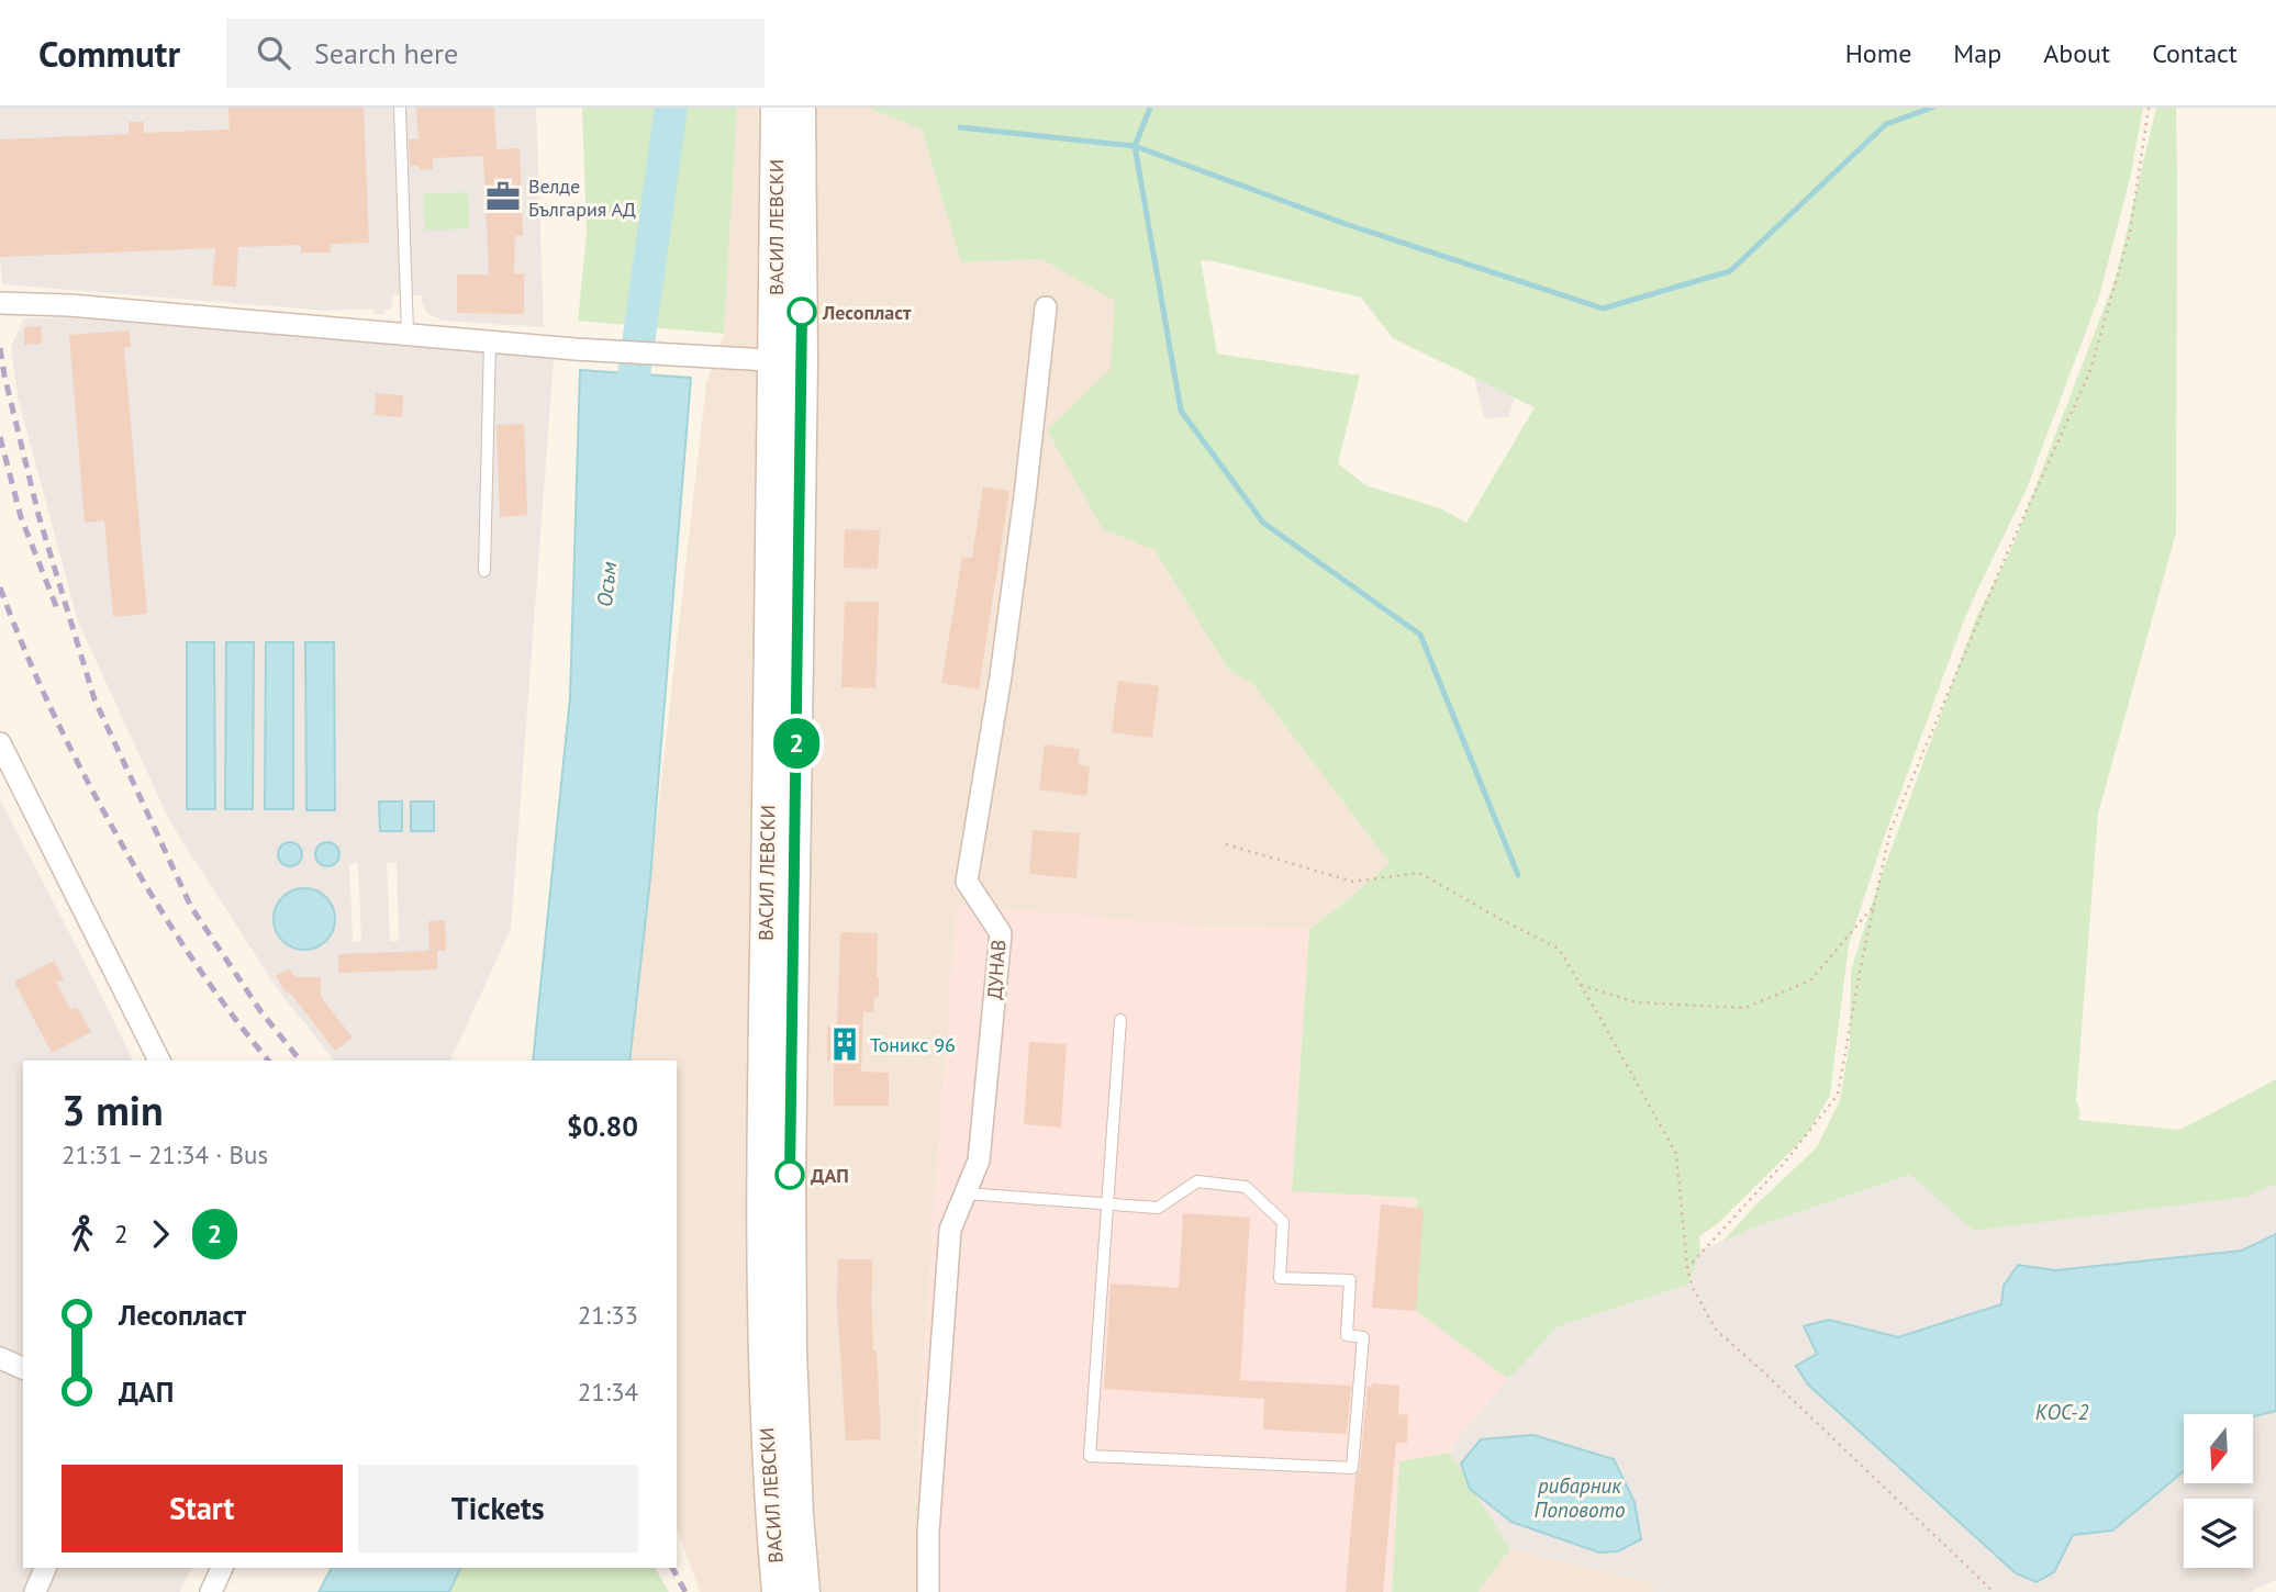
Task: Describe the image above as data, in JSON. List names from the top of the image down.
{
  "streets": {
    "main road": ["ВАСИЛ ЛЕВСКИ"],
    "street": ["ДУНАВ"]
  },
  "water": ["Осъм", "КОС-2", "рибарник Поповото"],
  "places": {
    "office": ["Велде България АД"],
    "other": ["Лесопласт", "ДАП"],
    "building": ["Тоникс 96"]
  },
  "lines": ["bus line 2"],
  "north": "bottom",
  "page": {
    "header": "Commutr",
    "search": "Search here",
    "nav": [
      "Home",
      "Map",
      "About",
      "Contact"
    ],
    "on_map": "2",
    "heading": ["3 min", "21:31 – 21:34 · Bus", "$0.80"],
    "legs": ["2", "2"],
    "list": [
      {
        "name": "Лесопласт",
        "value": "21:33"
      },
      {
        "name": "ДАП",
        "value": "21:34"
      }
    ],
    "buttons": ["Start", "Tickets"]
  }
}
